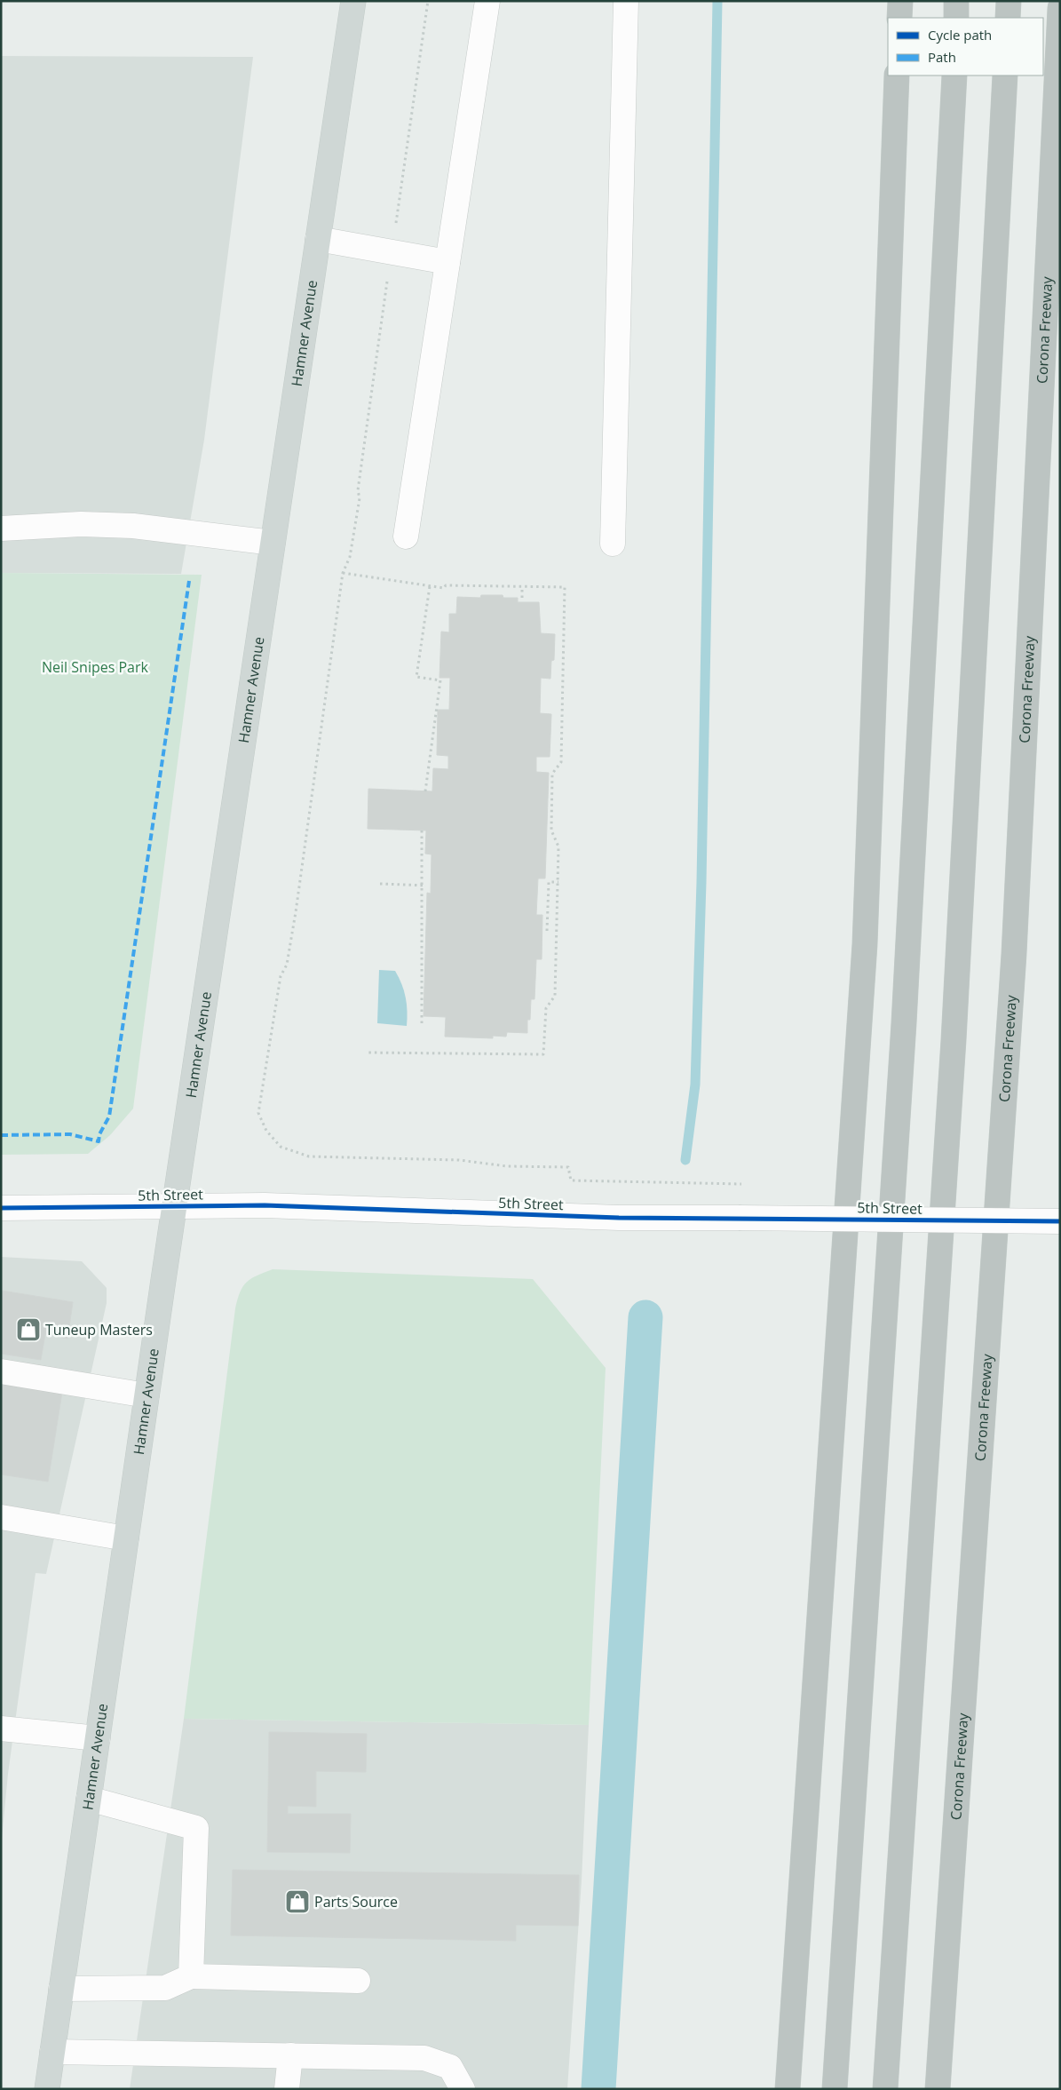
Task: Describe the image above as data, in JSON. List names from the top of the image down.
{
  "streets": {
    "highway": ["Corona Freeway"],
    "main road": ["Hamner Avenue"],
    "street": ["5th Street"]
  },
  "crossings": [
    ["Hamner Avenue", "5th Street"]
  ],
  "parks": ["Neil Snipes Park"],
  "places": {
    "shop": ["Tuneup Masters", "Parts Source"]
  },
  "legend": ["Cycle path", "Path"]
}
